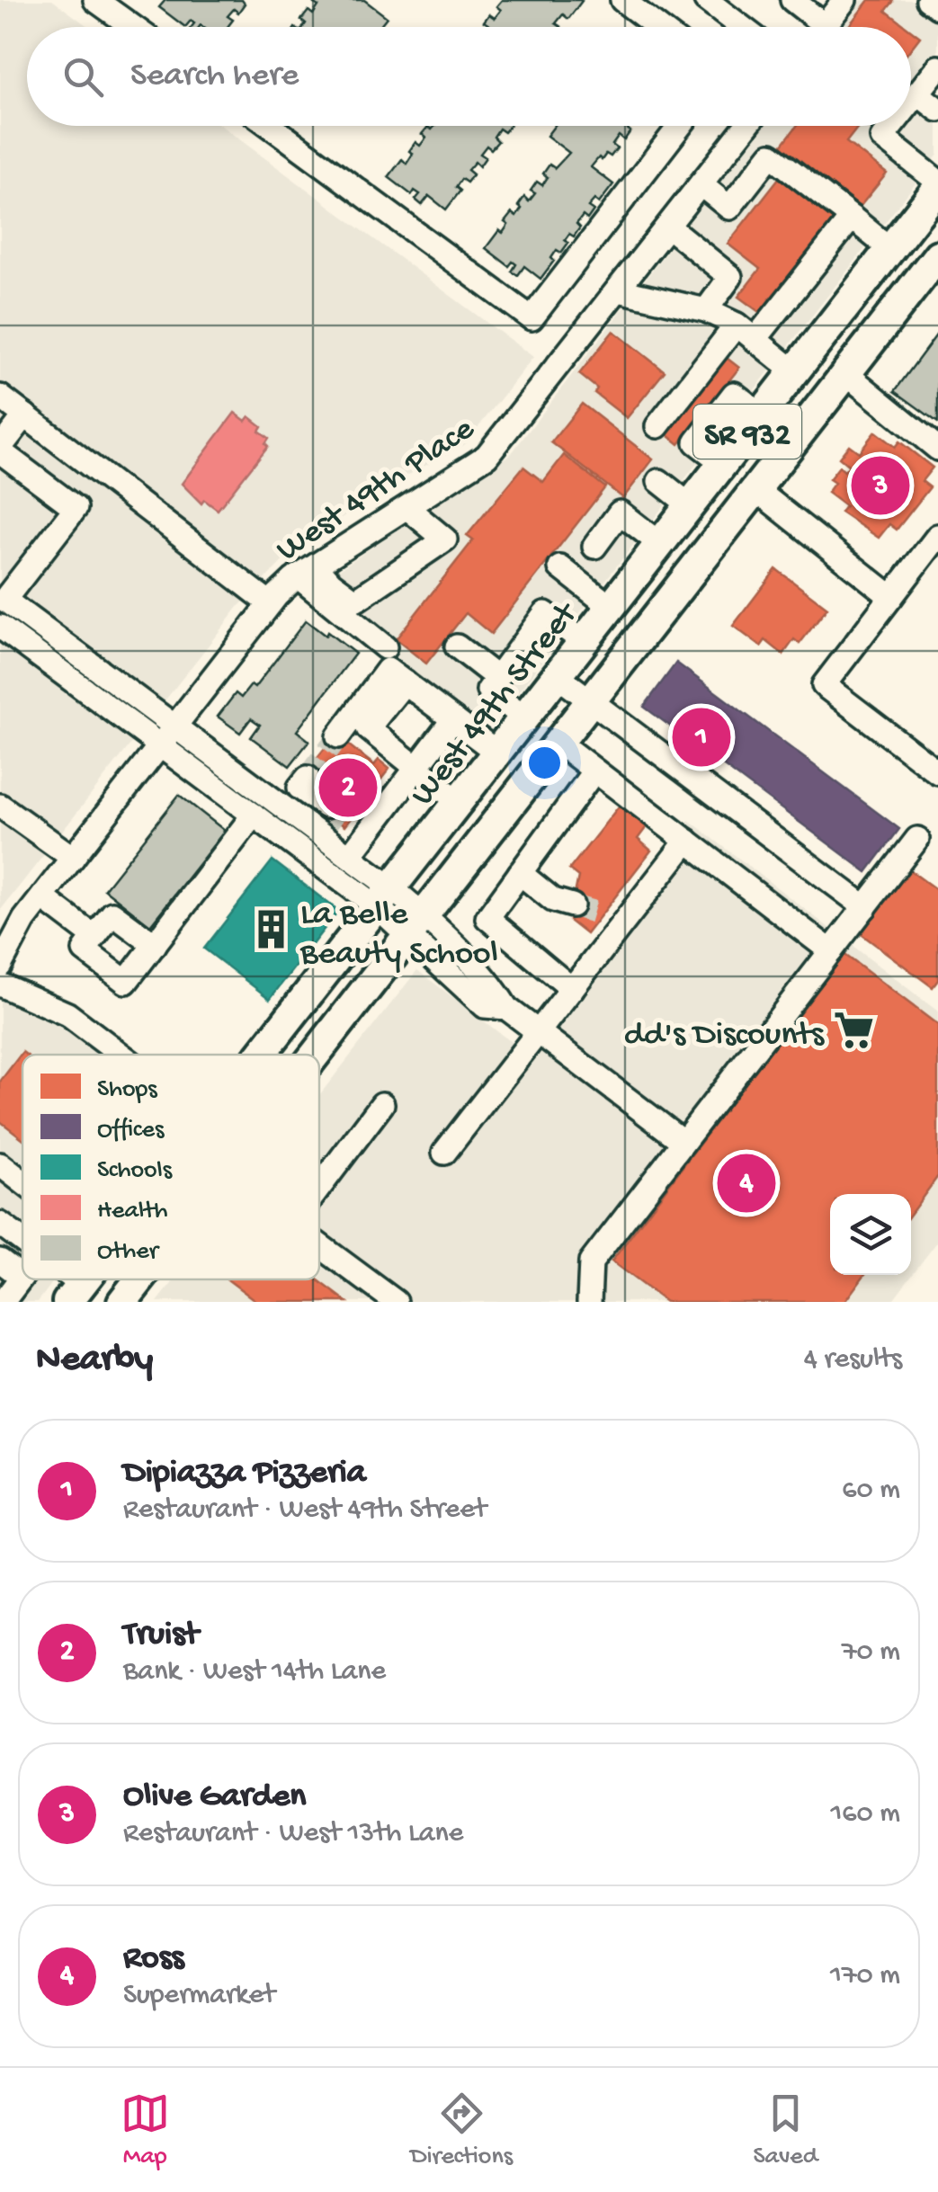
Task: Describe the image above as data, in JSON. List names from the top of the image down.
{
  "streets": {
    "main road": ["SR 932", "West 49th Street"],
    "street": ["West 49th Place"]
  },
  "places": {
    "building": ["La Belle Beauty School"],
    "supermarket": ["dd's Discounts"]
  },
  "legend": [
    "Shops",
    "Offices",
    "Schools",
    "Health",
    "Other"
  ],
  "page": {
    "search": "Search here",
    "pins": [
      "3",
      "1",
      "2",
      "4"
    ],
    "heading": ["Nearby", "4 results"],
    "list": [
      {
        "mark": "1",
        "name": "Dipiazza Pizzeria",
        "note": "Restaurant · West 49th Street",
        "value": "60 m"
      },
      {
        "mark": "2",
        "name": "Truist",
        "note": "Bank · West 14th Lane",
        "value": "70 m"
      },
      {
        "mark": "3",
        "name": "Olive Garden",
        "note": "Restaurant · West 13th Lane",
        "value": "160 m"
      },
      {
        "mark": "4",
        "name": "Ross",
        "note": "Supermarket",
        "value": "170 m"
      }
    ],
    "nav": ["Map", "Directions", "Saved"]
  }
}
